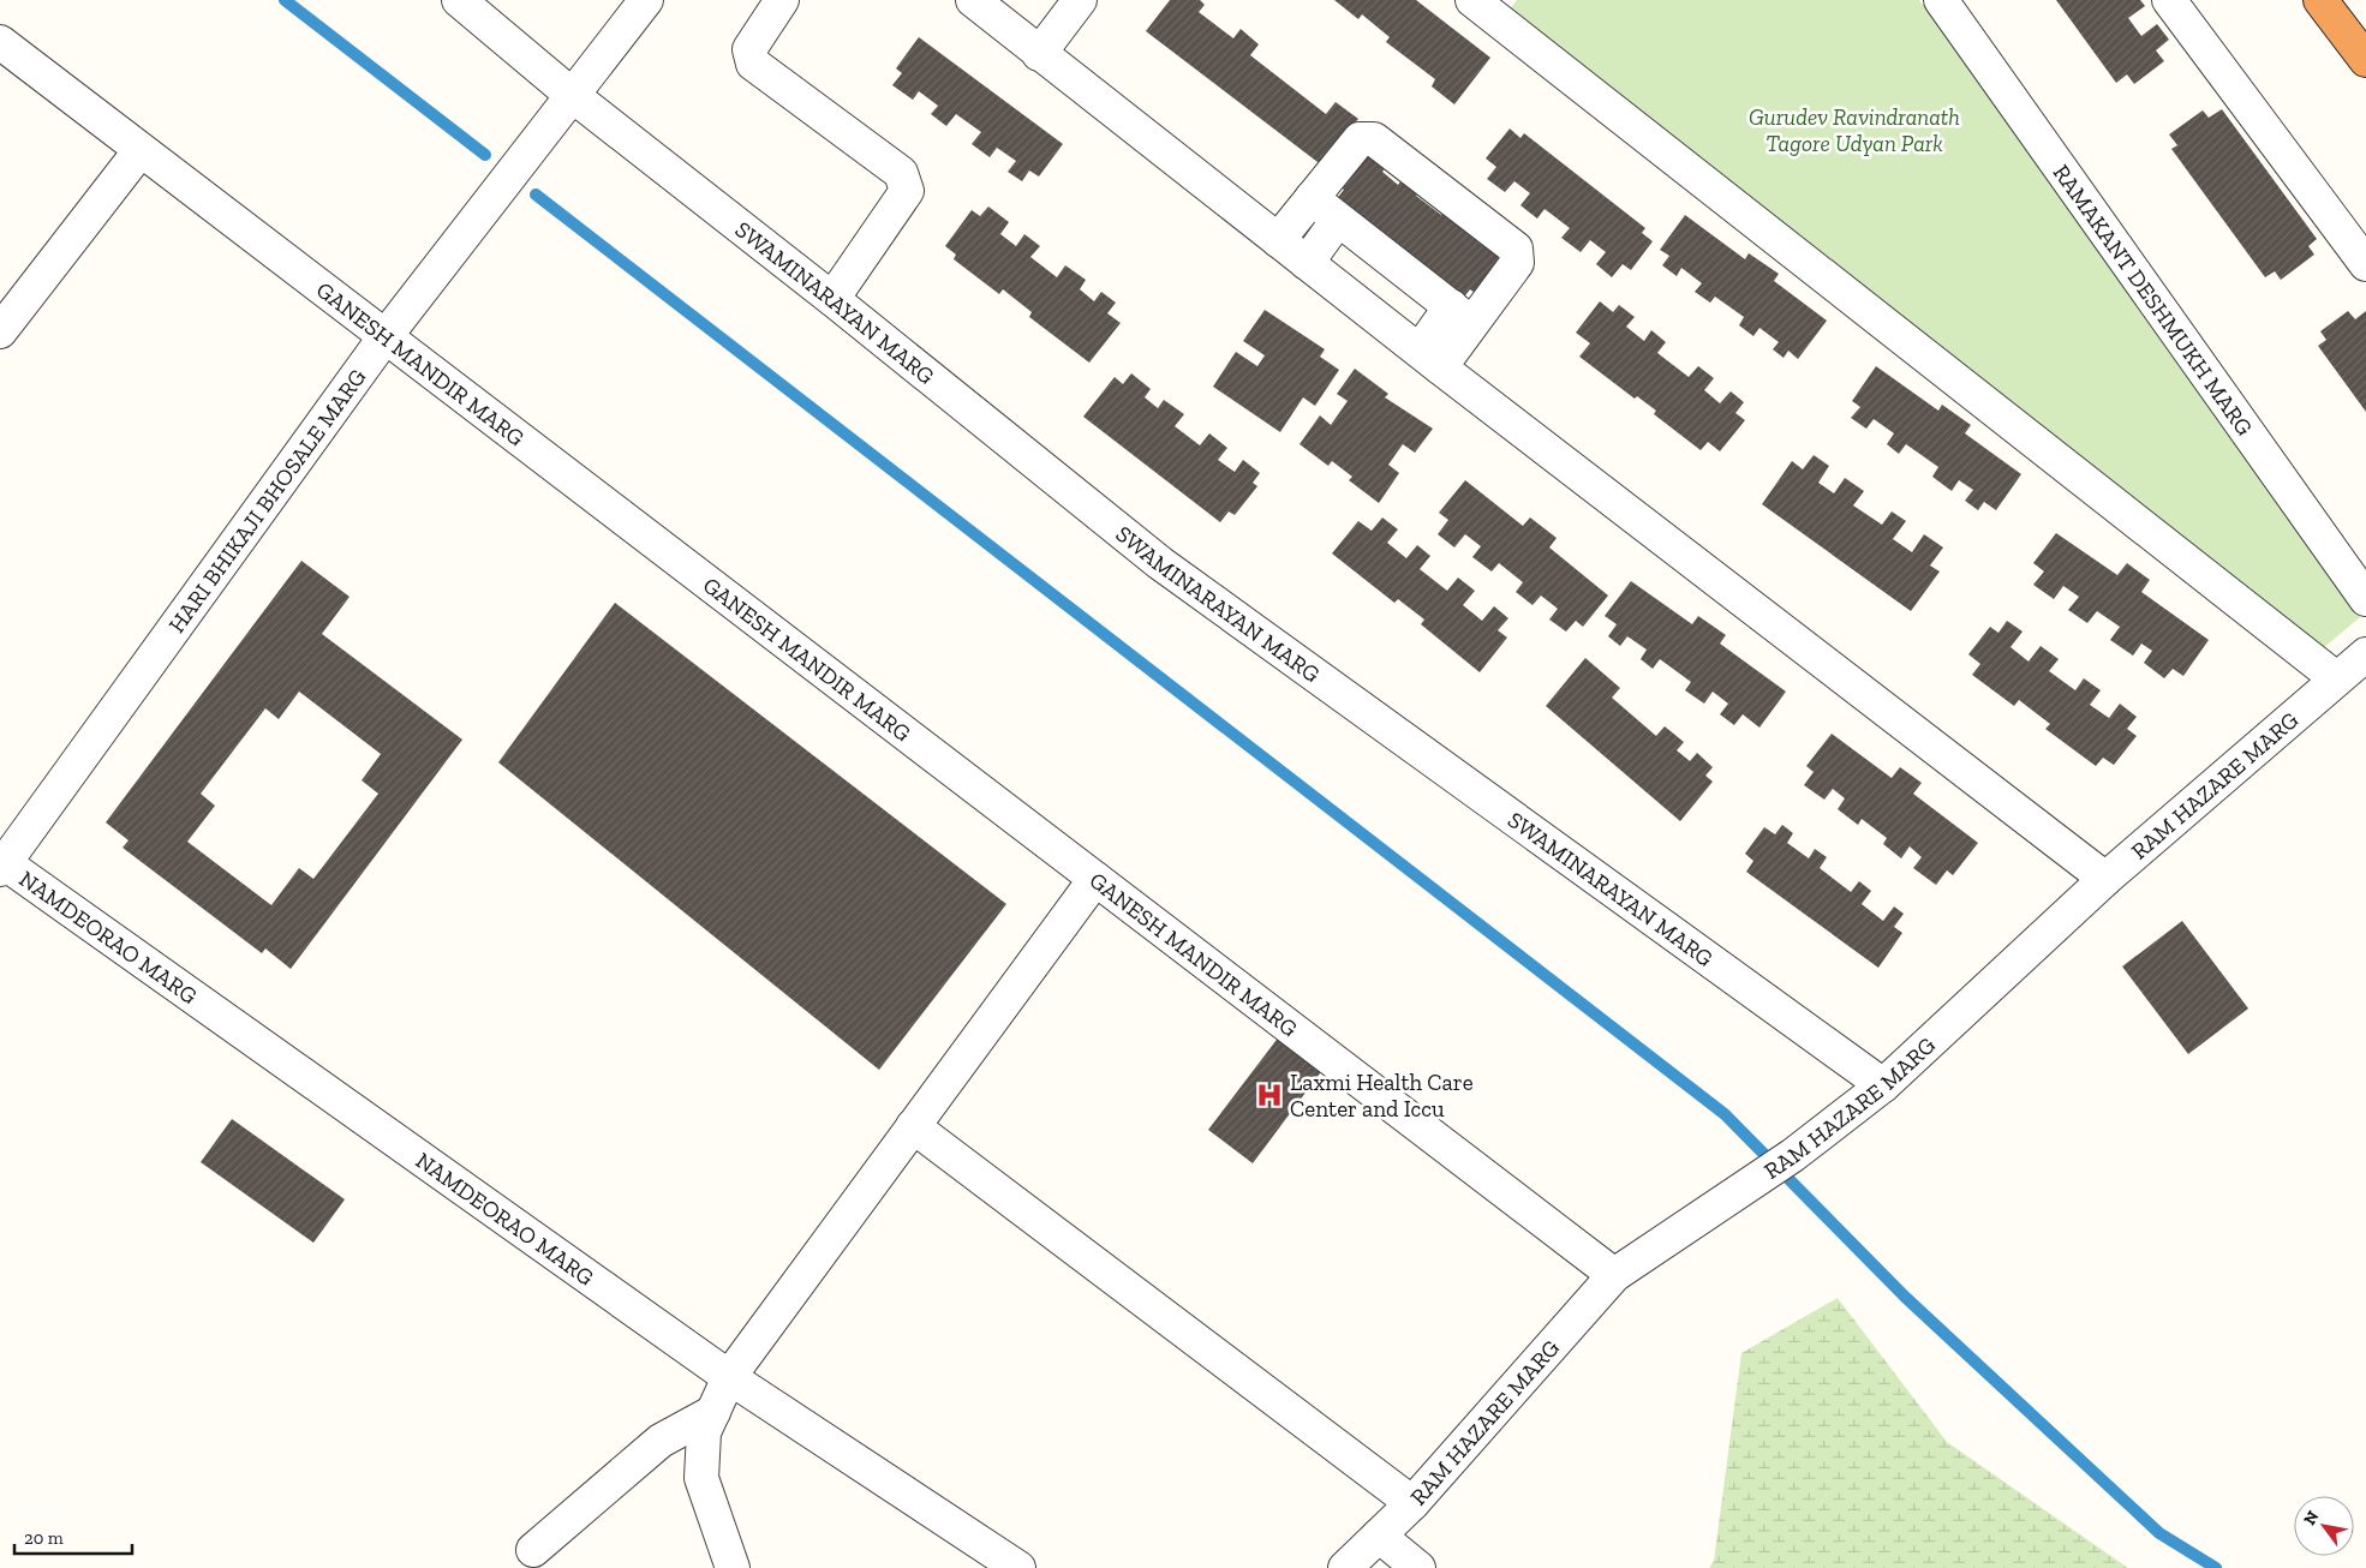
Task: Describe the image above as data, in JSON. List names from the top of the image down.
{
  "streets": {
    "street": [
      "RAMAKANT DESHMUKH MARG",
      "SWAMINARAYAN MARG",
      "GANESH MANDIR MARG",
      "HARI BHIKAJI BHOSALE MARG",
      "RAM HAZARE MARG",
      "NAMDEORAO MARG"
    ]
  },
  "crossings": [
    ["SWAMINARAYAN MARG", "HARI BHIKAJI BHOSALE MARG"],
    ["SWAMINARAYAN MARG", "RAM HAZARE MARG"],
    ["GANESH MANDIR MARG", "HARI BHIKAJI BHOSALE MARG"],
    ["GANESH MANDIR MARG", "RAM HAZARE MARG"],
    ["HARI BHIKAJI BHOSALE MARG", "NAMDEORAO MARG"]
  ],
  "parks": ["Gurudev Ravindranath Tagore Udyan Park"],
  "places": {
    "hospital": ["Laxmi Health Care Center and Iccu"]
  },
  "scale_bar": "20 m",
  "north": "top left"
}
